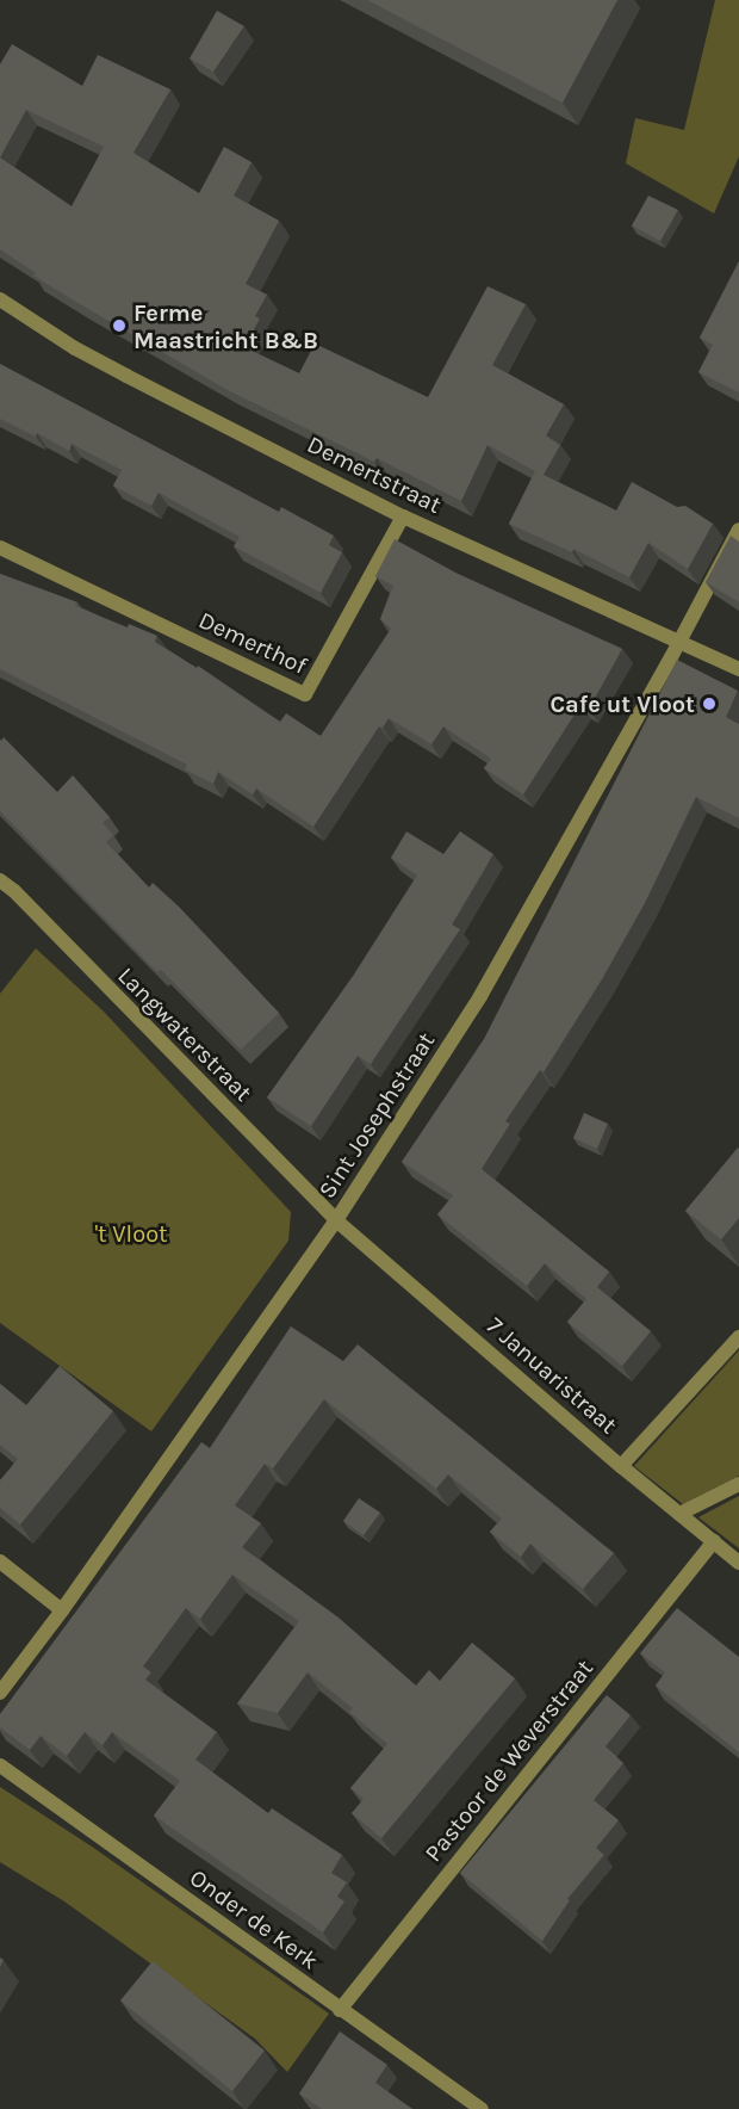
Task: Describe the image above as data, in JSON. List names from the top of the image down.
{
  "streets": {
    "street": [
      "Demertstraat",
      "Demerthof",
      "Langwaterstraat",
      "Sint Josephstraat",
      "7 Januaristraat",
      "Pastoor de Weverstraat",
      "Onder de Kerk"
    ]
  },
  "crossings": [
    ["Demertstraat", "Demerthof"],
    ["Demertstraat", "Sint Josephstraat"],
    ["Langwaterstraat", "Sint Josephstraat"],
    ["Langwaterstraat", "7 Januaristraat"],
    ["Sint Josephstraat", "7 Januaristraat"],
    ["7 Januaristraat", "Pastoor de Weverstraat"],
    ["Pastoor de Weverstraat", "Onder de Kerk"]
  ],
  "parks": ["'t Vloot"],
  "places": ["Ferme Maastricht B&B", "Cafe ut Vloot"]
}
